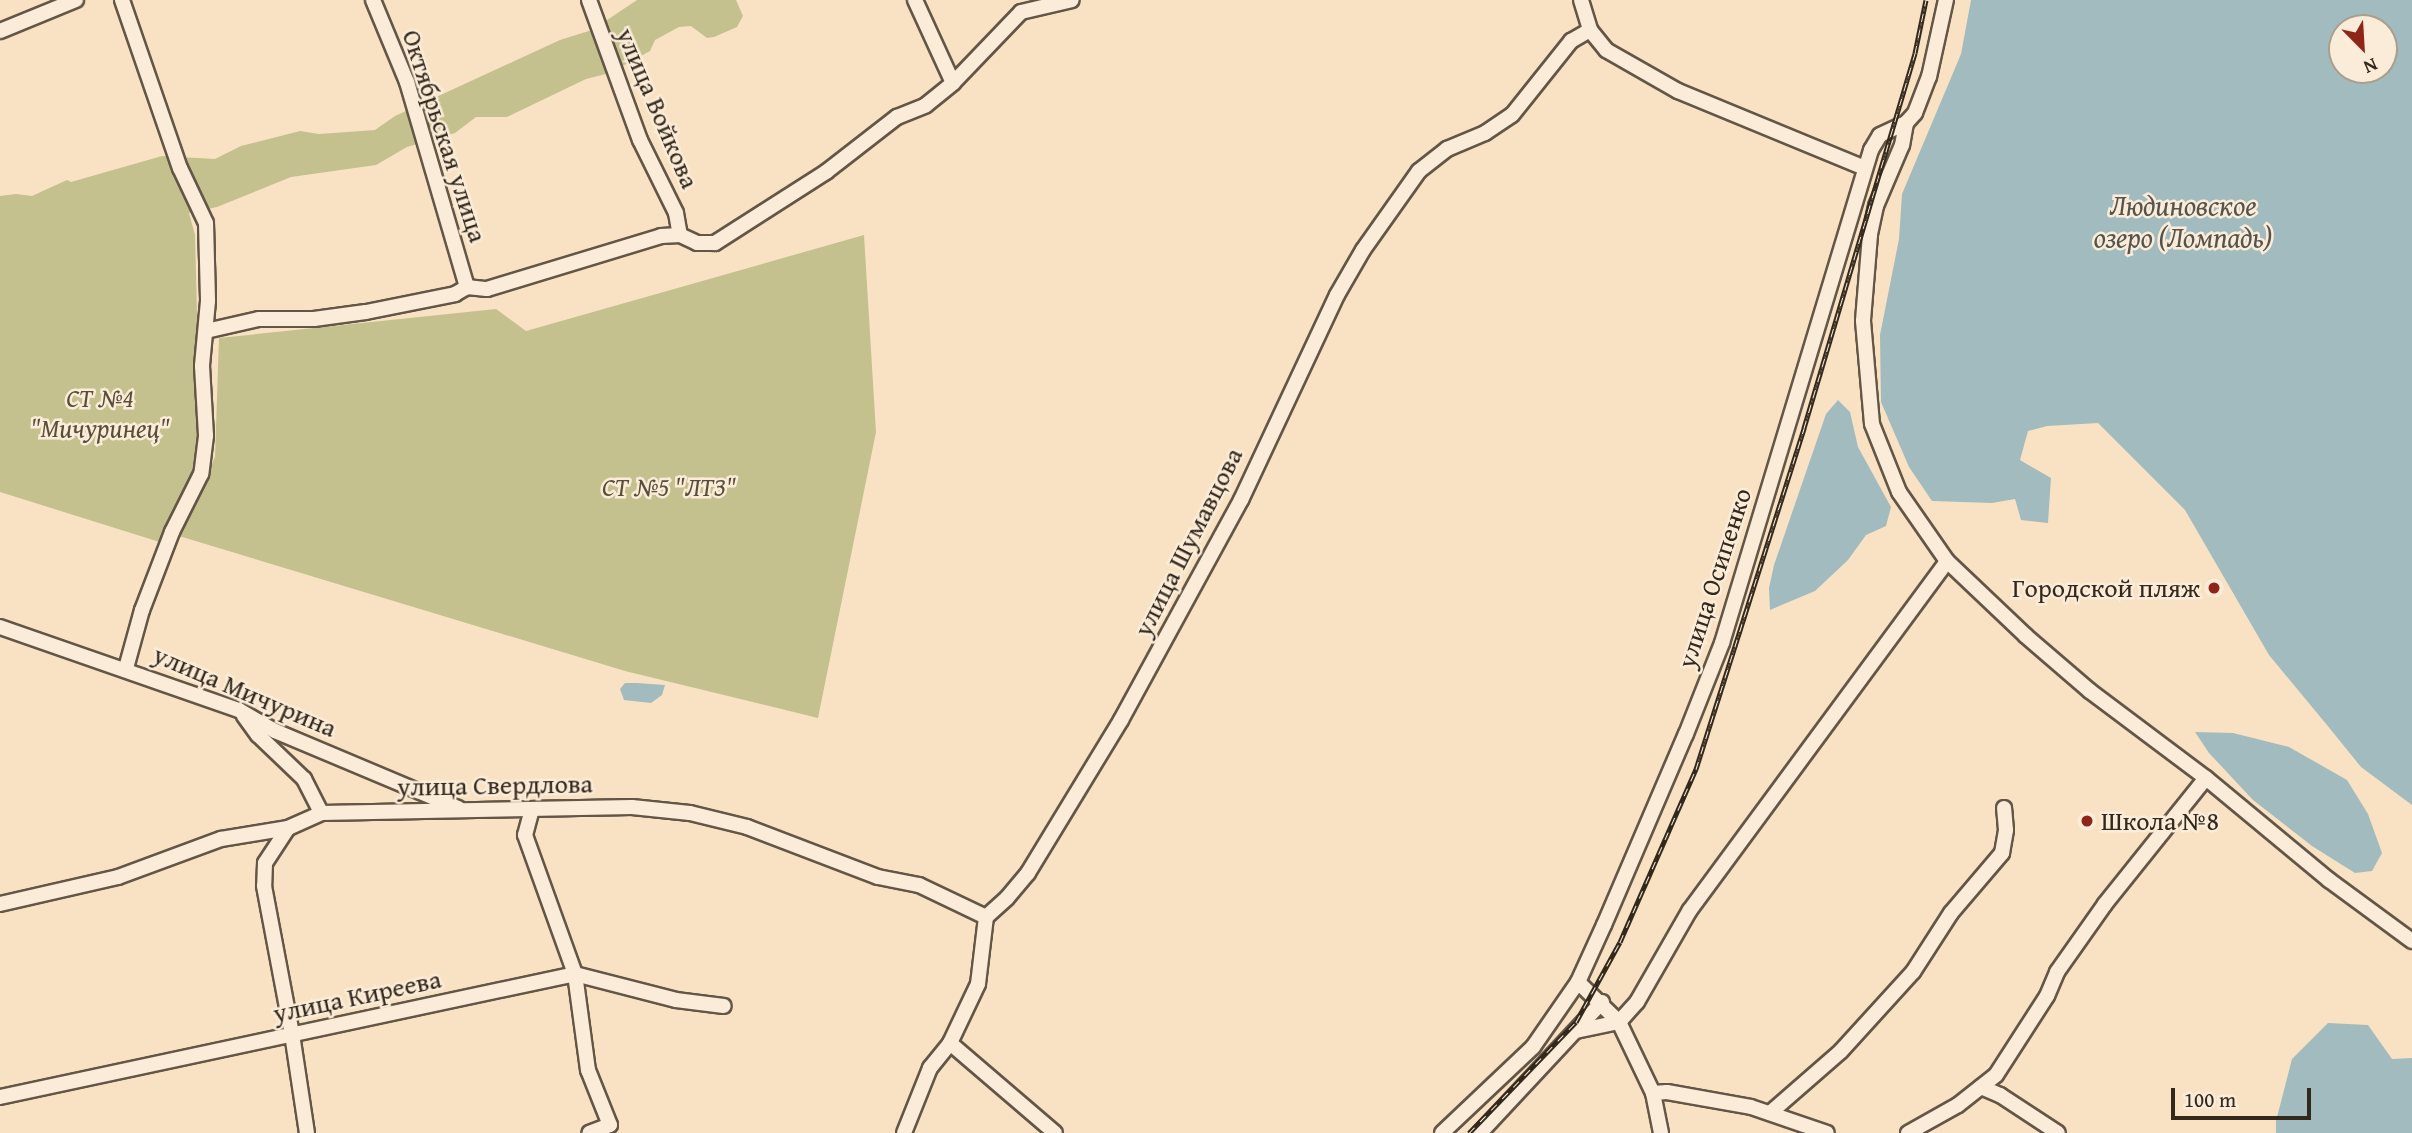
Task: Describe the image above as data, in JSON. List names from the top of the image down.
{
  "streets": {
    "street": [
      "улица Войкова",
      "Октябрьская улица",
      "улица Шумавцова",
      "улица Осипенко",
      "улица Мичурина",
      "улица Свердлова",
      "улица Киреева"
    ]
  },
  "crossings": [
    ["улица Шумавцова", "улица Свердлова"],
    ["улица Мичурина", "улица Свердлова"]
  ],
  "water": ["Людиновское озеро (Ломпадь)"],
  "parks": ["СТ №4 \"Мичуринец\"", "СТ №5 \"ЛТЗ\""],
  "places": ["Городской пляж", "Школа №8"],
  "scale_bar": "100 m",
  "north": "bottom right"
}
